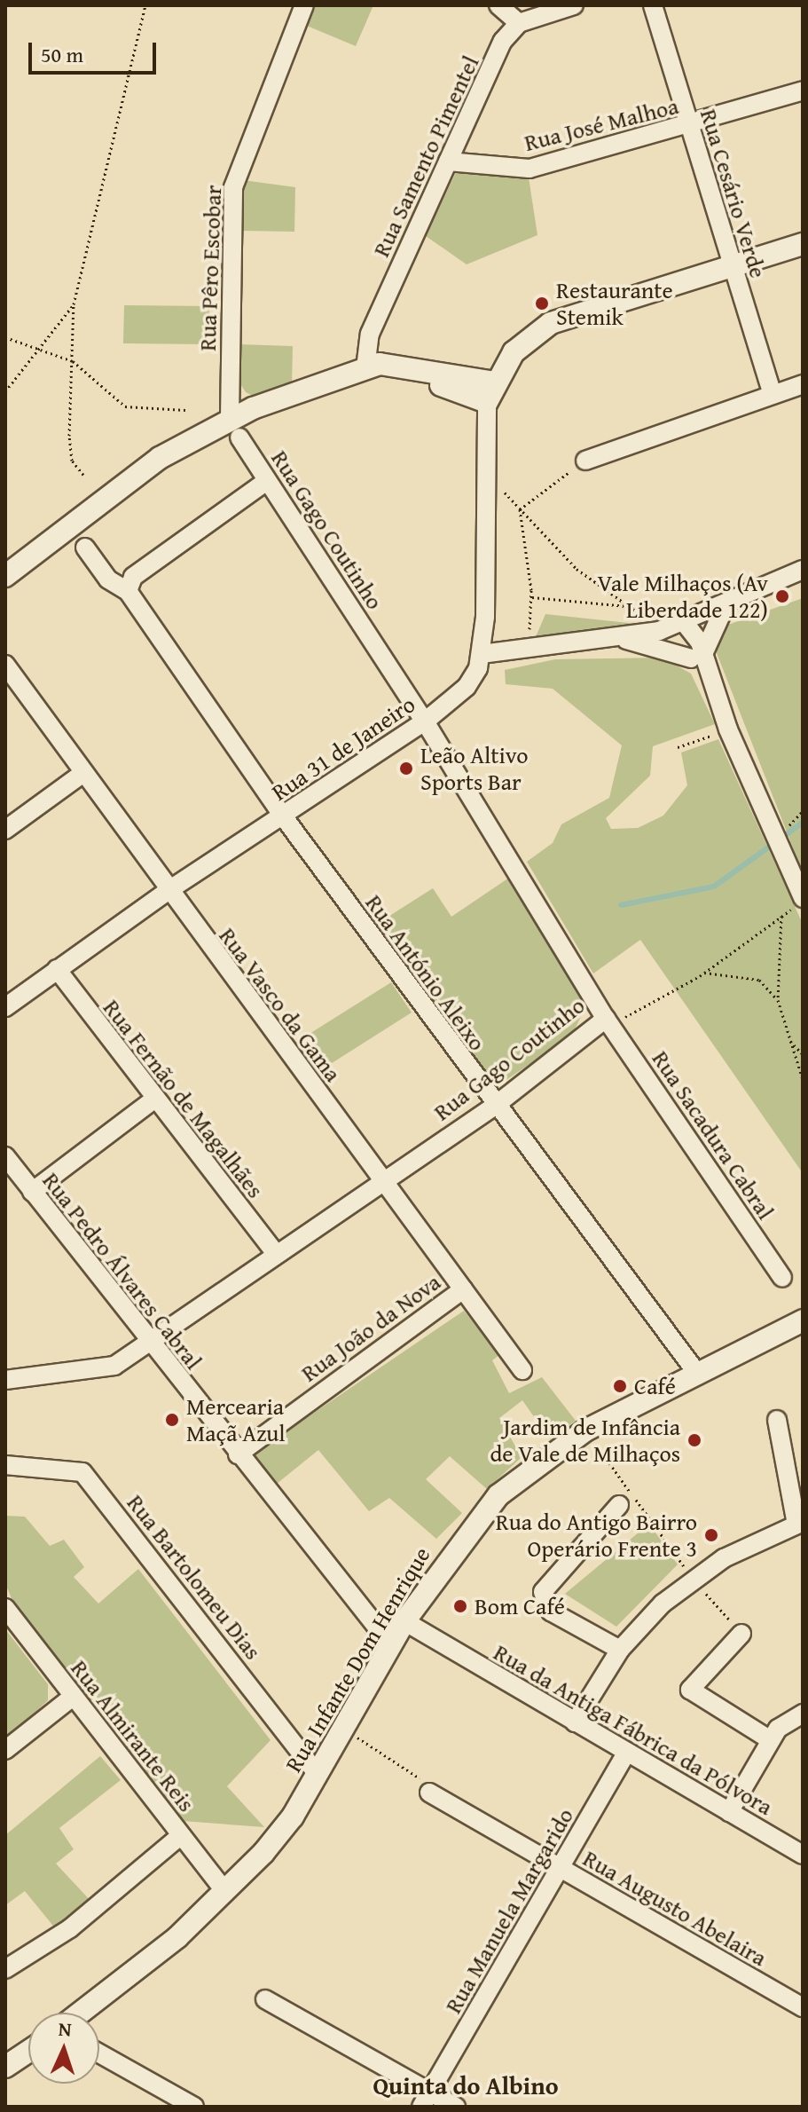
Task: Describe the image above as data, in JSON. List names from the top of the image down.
{
  "streets": {
    "street": [
      "Rua José Malhoa",
      "Rua Samento Pimentel",
      "Rua Cesário Verde",
      "Rua Pêro Escobar",
      "Rua Gago Coutinho",
      "Rua 31 de Janeiro",
      "Rua António Aleixo",
      "Rua Vasco da Gama",
      "Rua Fernão de Magalhães",
      "Rua Sacadura Cabral",
      "Rua Pedro Álvares Cabral",
      "Rua João da Nova",
      "Rua Bartolomeu Dias",
      "Rua Infante Dom Henrique",
      "Rua da Antiga Fábrica da Pólvora",
      "Rua Almirante Reis",
      "Rua Augusto Abelaira",
      "Rua Manuela Margarido"
    ]
  },
  "crossings": [
    ["Rua José Malhoa", "Rua Samento Pimentel"],
    ["Rua José Malhoa", "Rua Cesário Verde"],
    ["Rua Gago Coutinho", "Rua 31 de Janeiro"],
    ["Rua Gago Coutinho", "Rua António Aleixo"],
    ["Rua Gago Coutinho", "Rua Vasco da Gama"],
    ["Rua Gago Coutinho", "Rua Fernão de Magalhães"],
    ["Rua Gago Coutinho", "Rua Sacadura Cabral"],
    ["Rua Gago Coutinho", "Rua Pedro Álvares Cabral"],
    ["Rua 31 de Janeiro", "Rua António Aleixo"],
    ["Rua 31 de Janeiro", "Rua Vasco da Gama"],
    ["Rua 31 de Janeiro", "Rua Fernão de Magalhães"],
    ["Rua António Aleixo", "Rua Infante Dom Henrique"],
    ["Rua Vasco da Gama", "Rua João da Nova"],
    ["Rua Pedro Álvares Cabral", "Rua João da Nova"],
    ["Rua Pedro Álvares Cabral", "Rua Infante Dom Henrique"],
    ["Rua Bartolomeu Dias", "Rua Infante Dom Henrique"],
    ["Rua Infante Dom Henrique", "Rua da Antiga Fábrica da Pólvora"],
    ["Rua Infante Dom Henrique", "Rua Almirante Reis"],
    ["Rua da Antiga Fábrica da Pólvora", "Rua Manuela Margarido"],
    ["Rua Augusto Abelaira", "Rua Manuela Margarido"]
  ],
  "districts": ["Quinta do Albino"],
  "places": [
    "Restaurante Stemik",
    "Vale Milhaços (Av Liberdade 122)",
    "Leão Altivo Sports Bar",
    "Café",
    "Mercearia Maçã Azul",
    "Jardim de Infância de Vale de Milhaços",
    "Rua do Antigo Bairro Operário Frente 3",
    "Bom Café"
  ],
  "scale_bar": "50 m",
  "north": "top"
}
